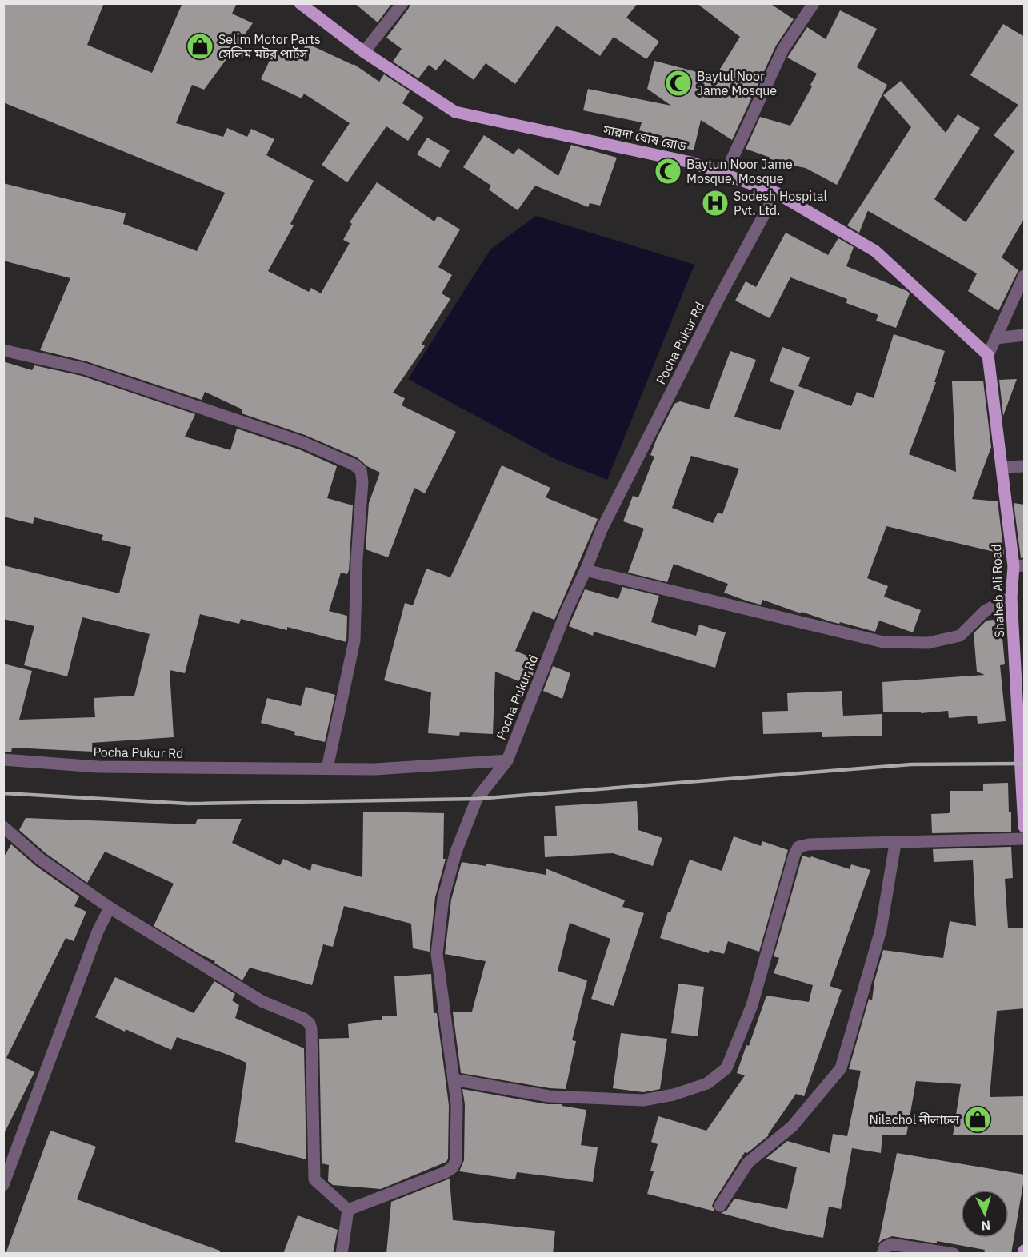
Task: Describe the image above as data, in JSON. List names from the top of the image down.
{
  "streets": {
    "main road": ["সারদা ঘোষ রোড", "Shaheb Ali Road"],
    "street": ["Pocha Pukur Rd"]
  },
  "crossings": [
    ["সারদা ঘোষ রোড", "Pocha Pukur Rd"],
    ["সারদা ঘোষ রোড", "Shaheb Ali Road"]
  ],
  "places": {
    "shop": ["Selim Motor Parts সেলিম মটর পার্টস", "Nilachol নীলাচল"],
    "mosque": ["Baytul Noor Jame Mosque", "Baytun Noor Jame Mosque, Mosque"],
    "hospital": ["Sodesh Hospital Pvt. Ltd."]
  },
  "north": "bottom"
}
